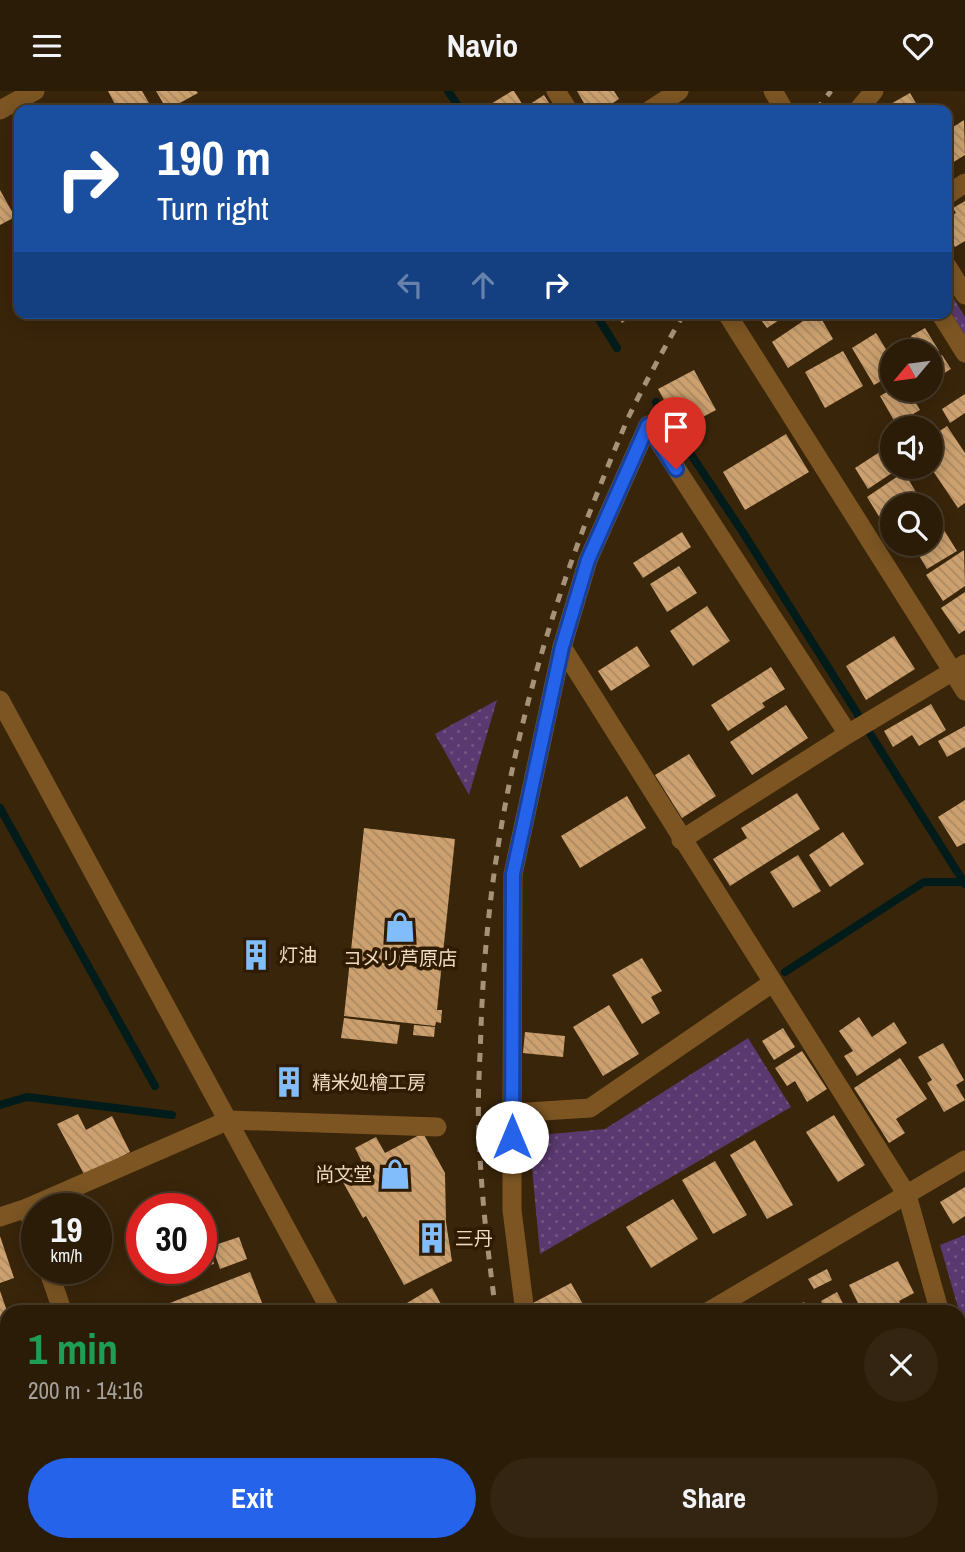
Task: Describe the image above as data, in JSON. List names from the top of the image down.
{
  "places": {
    "shop": ["コメリ芦原店", "尚文堂"],
    "building": ["灯油", "精米処檜工房", "三丹"]
  },
  "north": "bottom left",
  "page": {
    "header": "Navio",
    "turn": ["190 m", "Turn right"],
    "speed": "19 km/h",
    "limit": "30",
    "heading": ["1 min", "200 m · 14:16"],
    "buttons": ["Exit", "Share"]
  }
}
